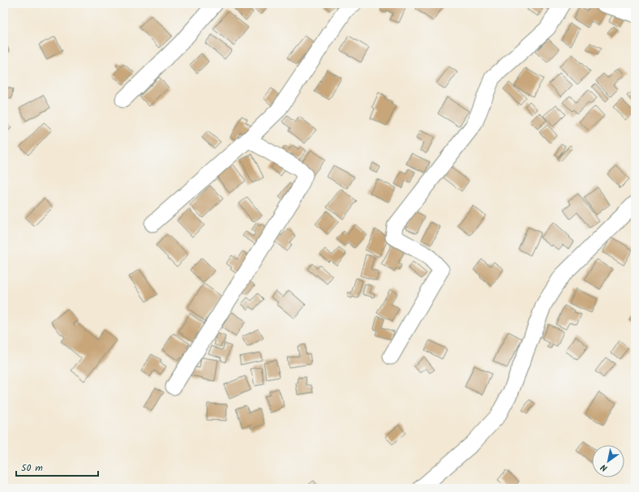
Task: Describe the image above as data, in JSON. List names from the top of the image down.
{
  "scale_bar": "50 m",
  "north": "bottom left"
}
